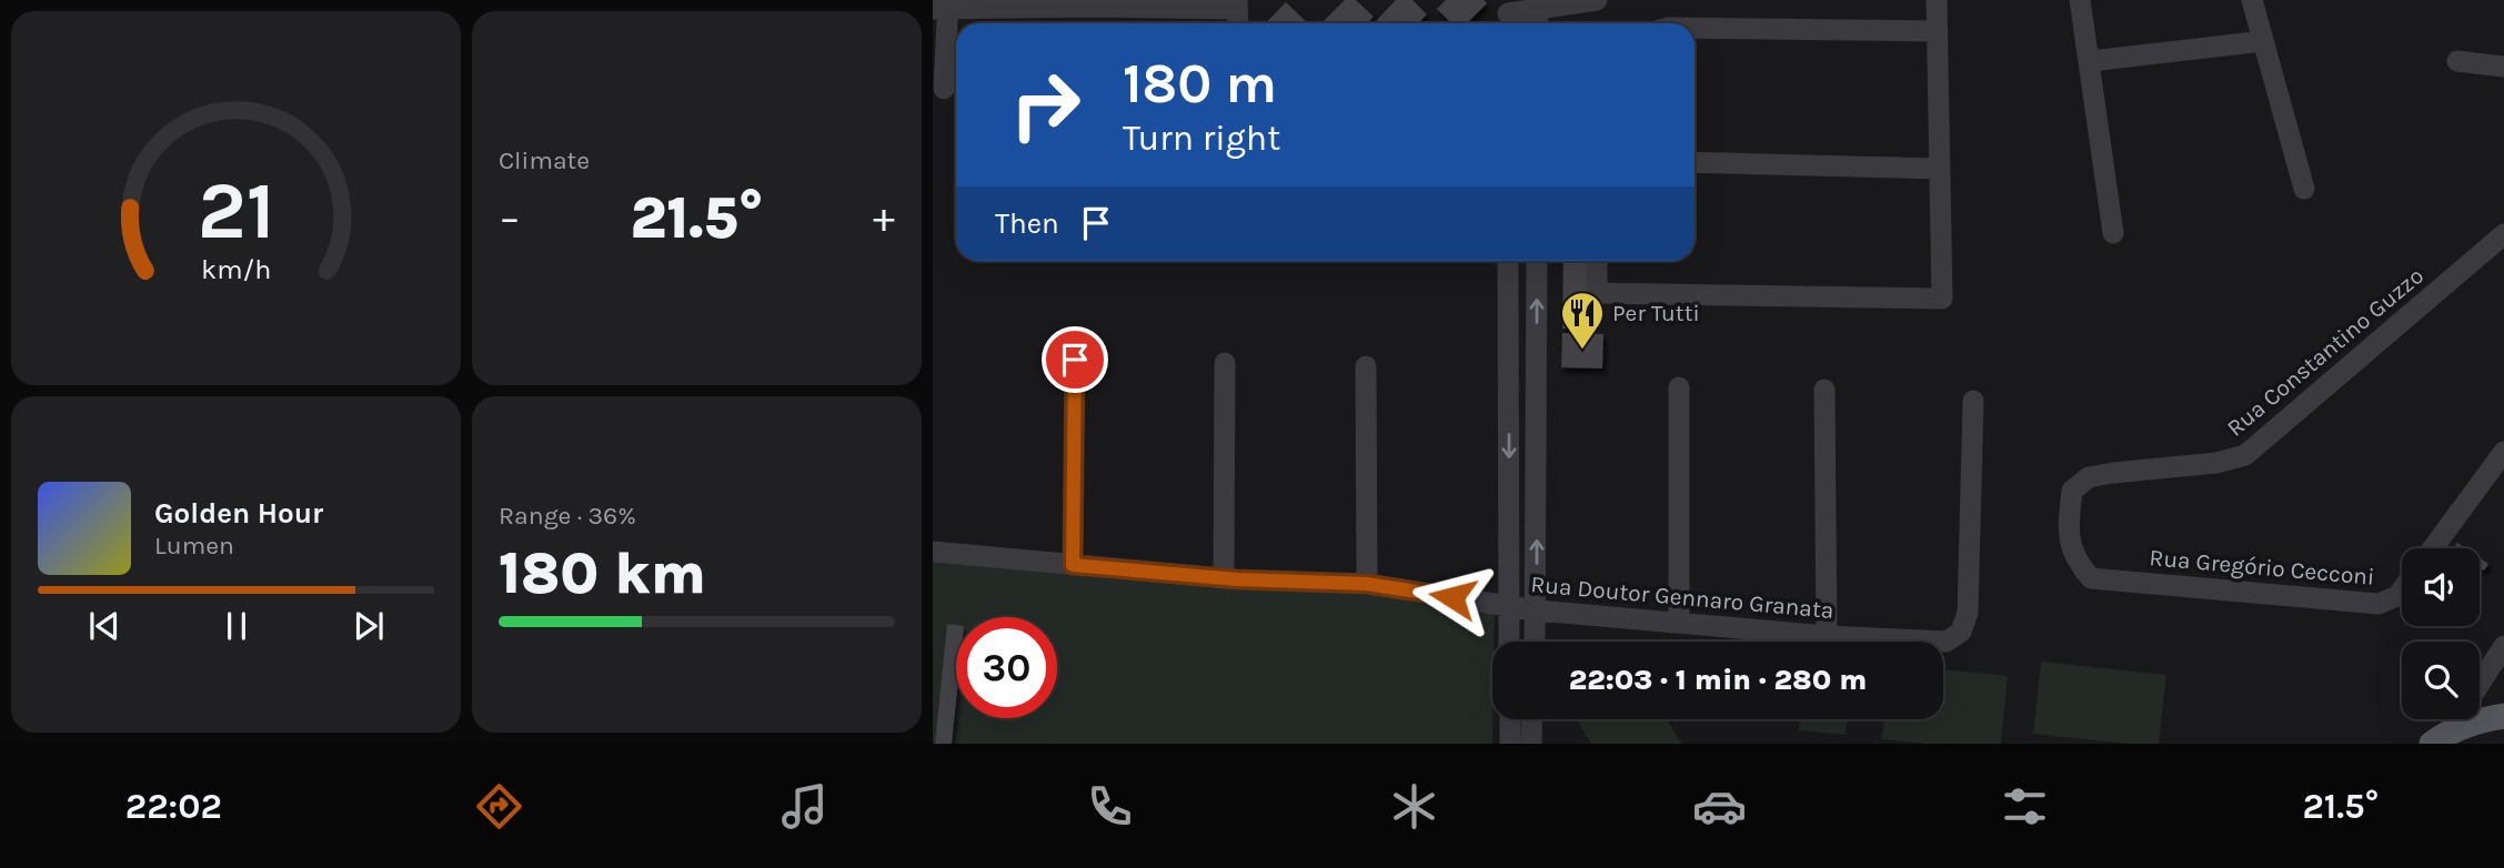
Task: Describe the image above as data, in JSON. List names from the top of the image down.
{
  "streets": {
    "street": ["Rua Constantino Guzzo", "Rua Gregório Cecconi", "Rua Doutor Gennaro Granata"]
  },
  "crossings": [
    ["Rua Constantino Guzzo", "Rua Gregório Cecconi"]
  ],
  "places": {
    "restaurant": ["Per Tutti"]
  },
  "page": {
    "tile": [
      "Climate",
      ["Range · 36%", "180 km"]
    ],
    "turn": ["180 m", "Turn right"],
    "heat": ["−", "21.5°", "+"],
    "then": "Then",
    "song": ["Golden Hour", "Lumen"],
    "limit": "30",
    "trip": "22:03 · 1 min · 280 m",
    "tabs": ["22:02", "21.5°"],
    "gauge": ["21", "km/h"]
  }
}
